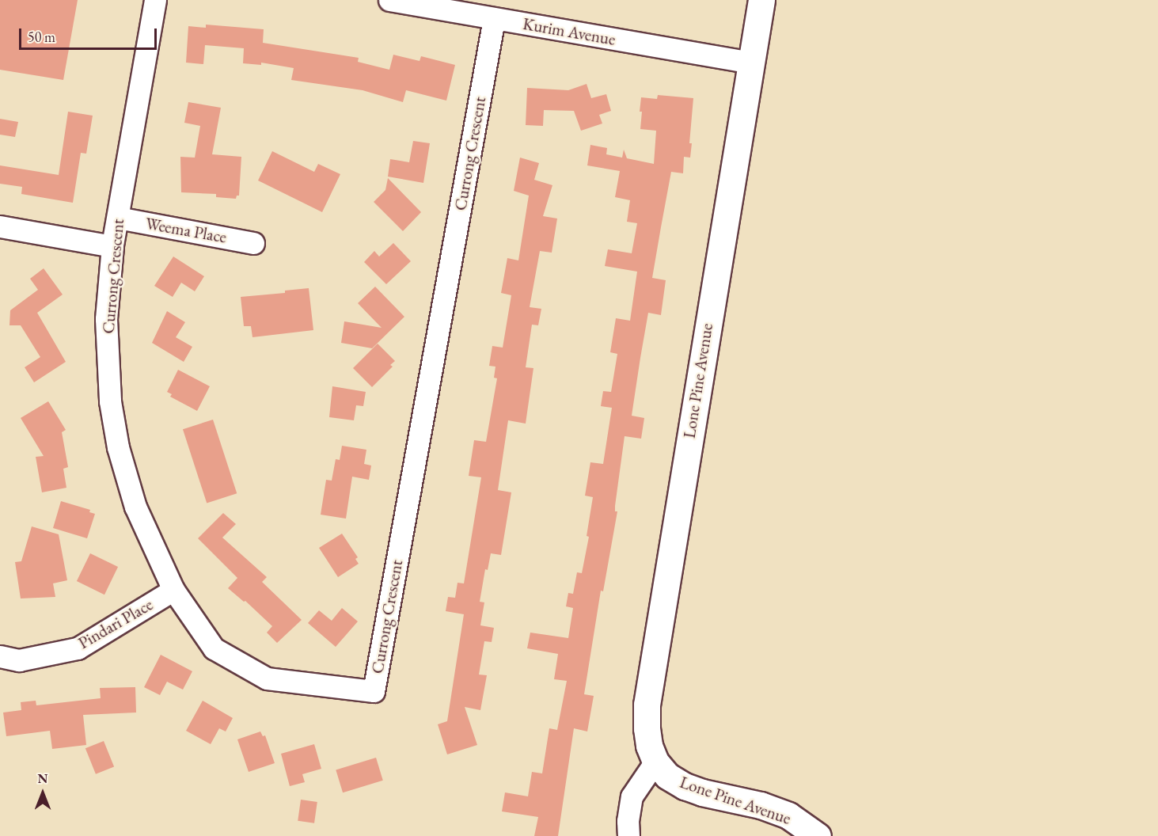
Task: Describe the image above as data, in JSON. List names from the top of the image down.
{
  "streets": {
    "street": [
      "Kurim Avenue",
      "Currong Crescent",
      "Weema Place",
      "Lone Pine Avenue",
      "Pindari Place"
    ]
  },
  "crossings": [
    ["Kurim Avenue", "Currong Crescent"],
    ["Kurim Avenue", "Lone Pine Avenue"],
    ["Currong Crescent", "Weema Place"],
    ["Currong Crescent", "Pindari Place"]
  ],
  "scale_bar": "50 m",
  "north": "top"
}
